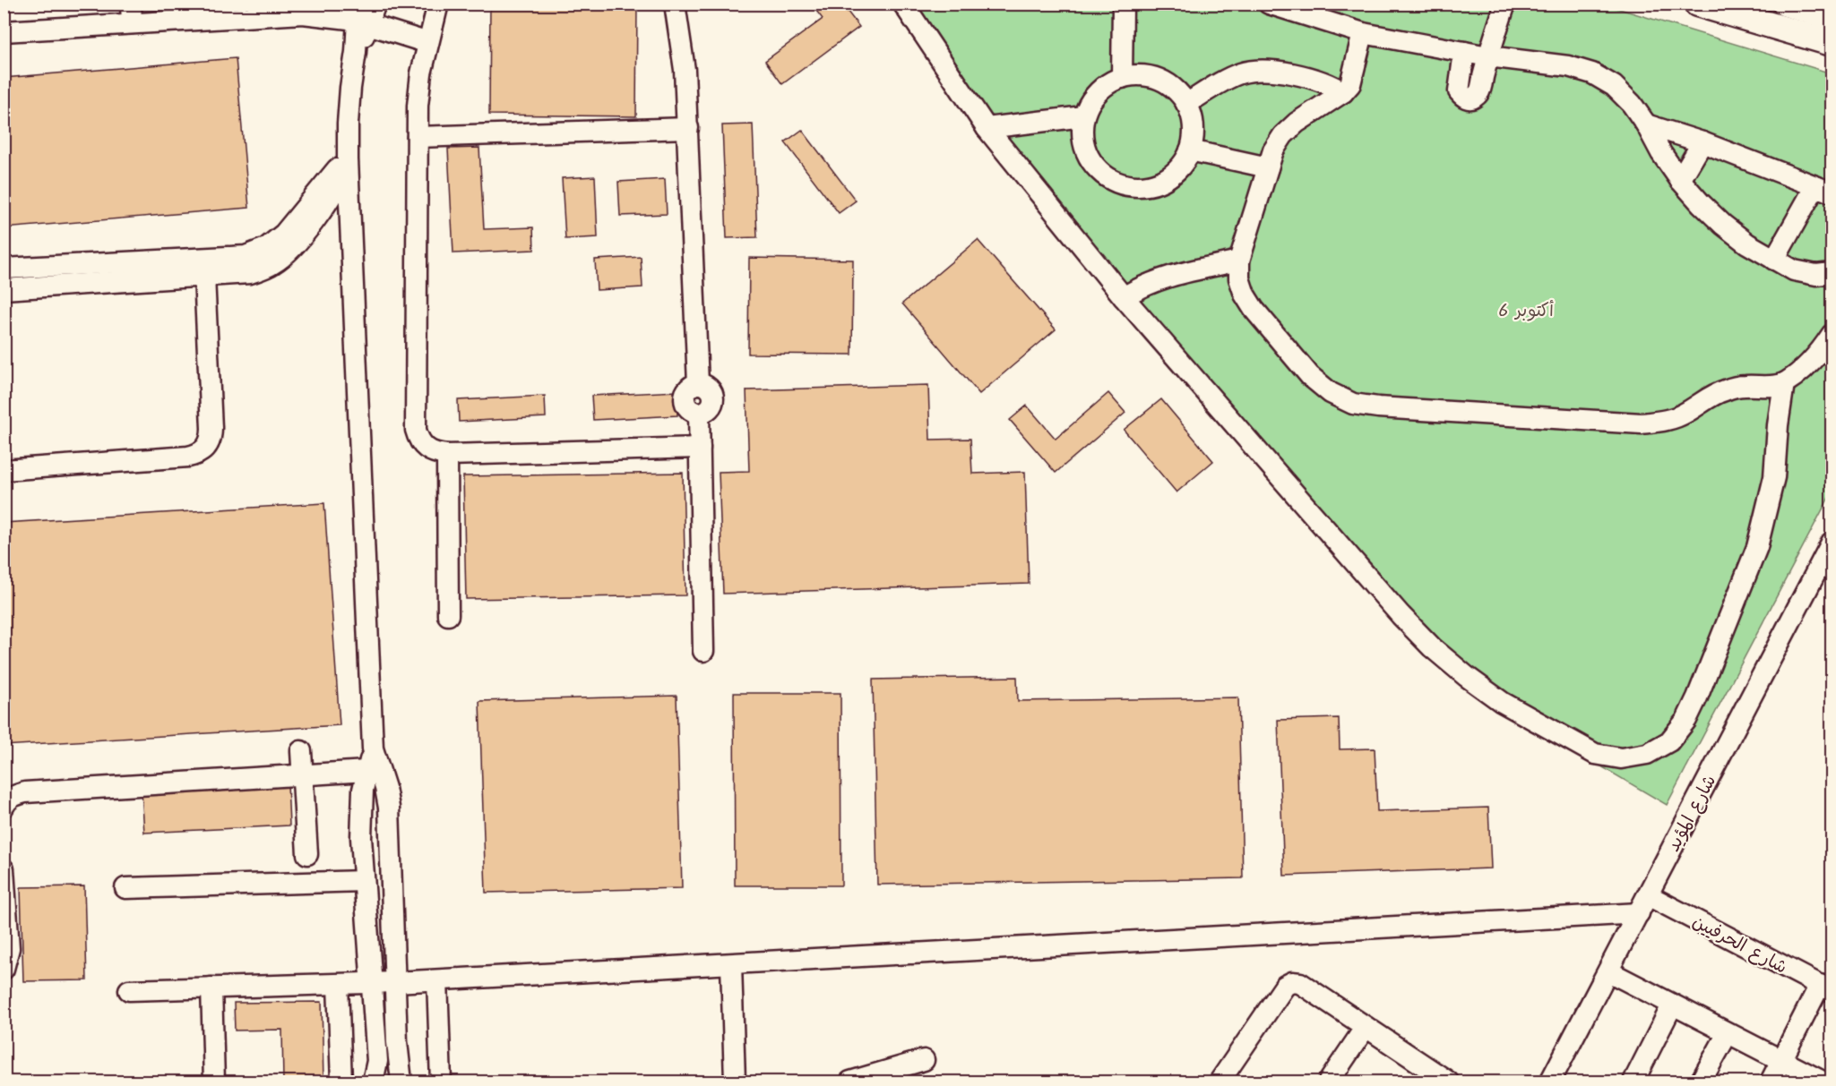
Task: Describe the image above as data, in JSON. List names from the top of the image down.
{
  "streets": {
    "street": ["شارع المؤيد", "شارع الحرفيين"]
  },
  "crossings": [
    ["شارع المؤيد", "شارع الحرفيين"]
  ],
  "parks": ["6 أكتوبر"]
}
